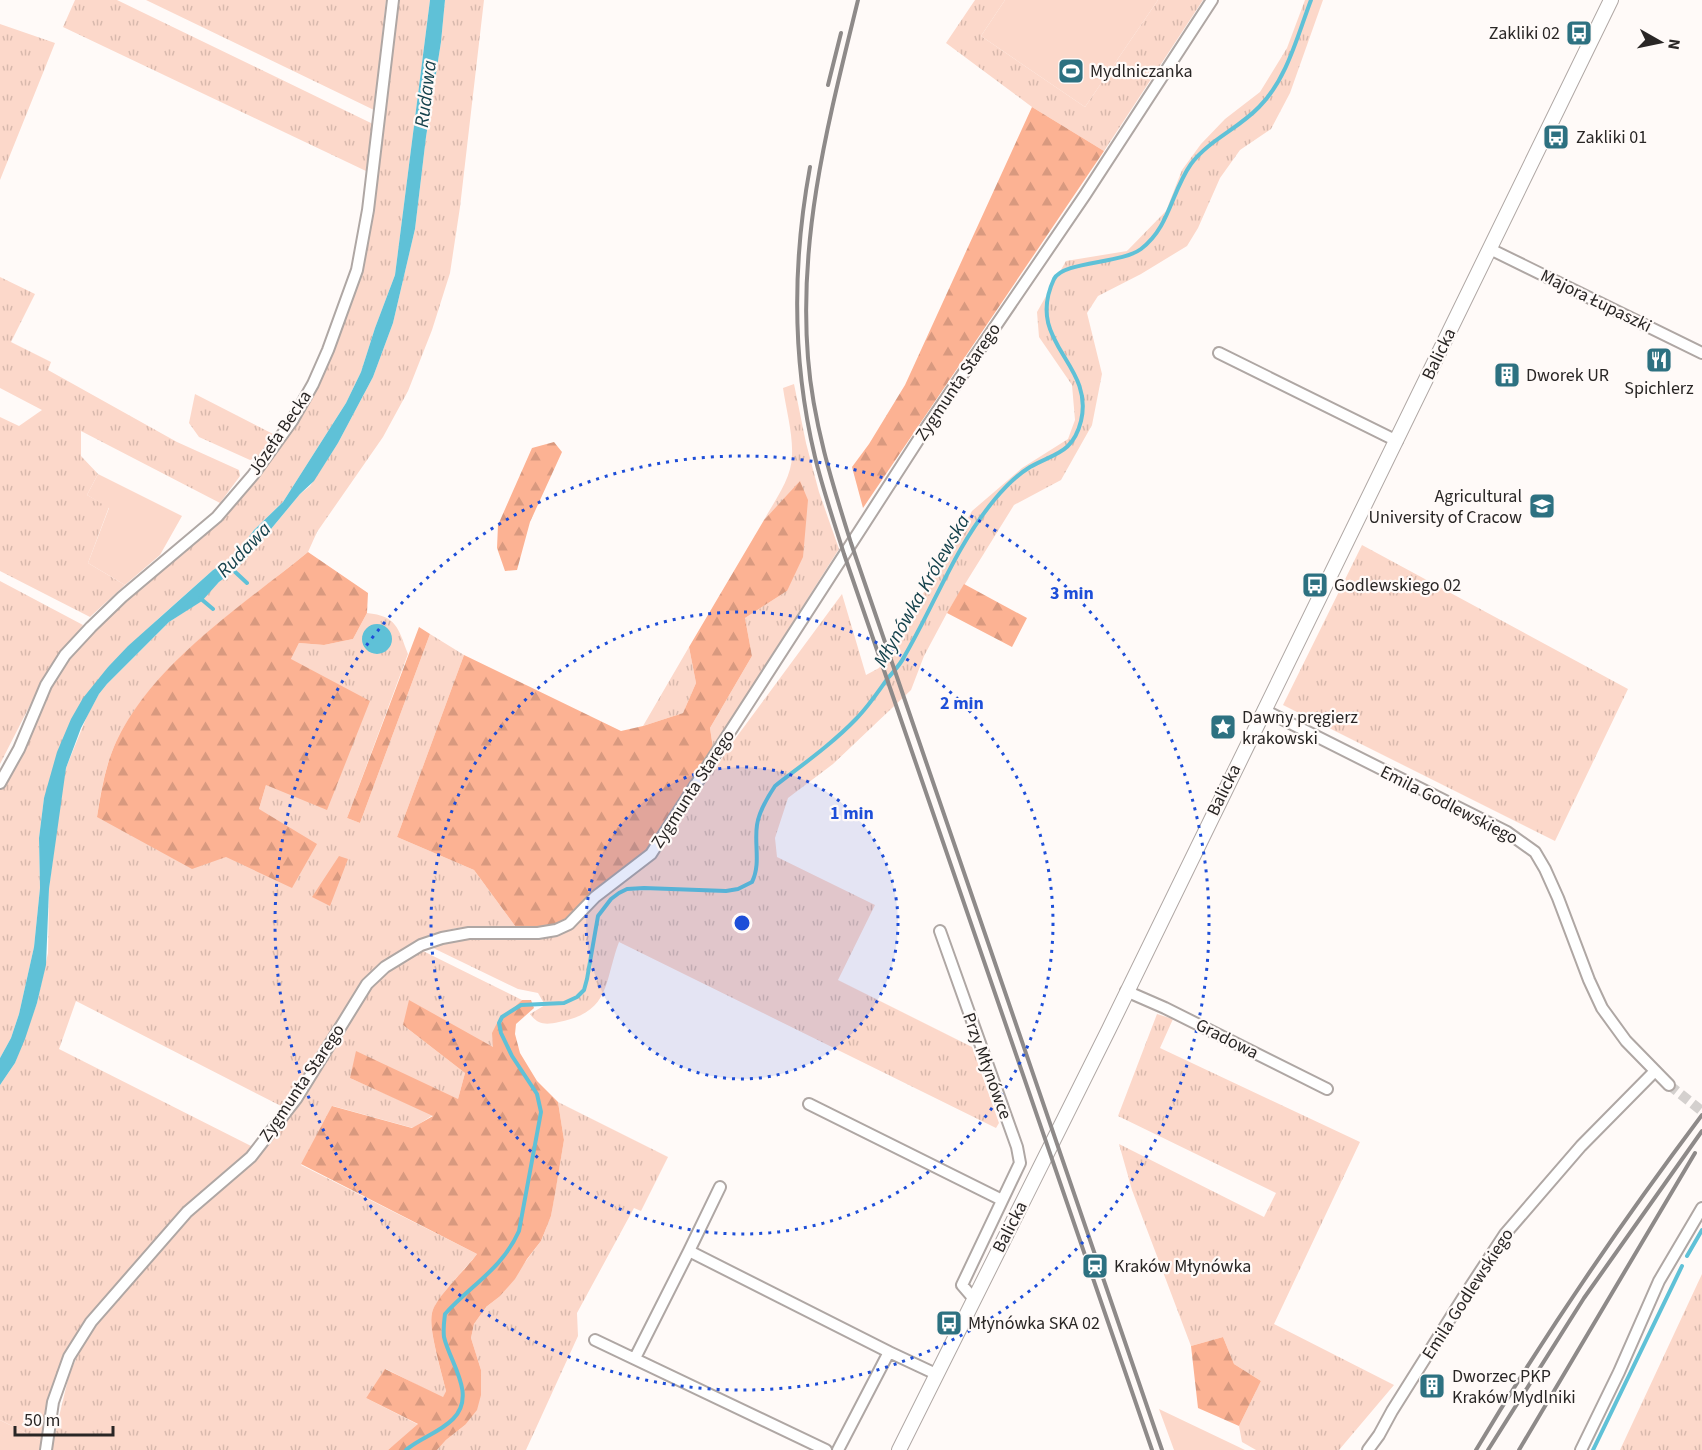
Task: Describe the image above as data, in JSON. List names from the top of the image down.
{
  "streets": {
    "street": [
      "Majora Łupaszki",
      "Balicka",
      "Zygmunta Starego",
      "Józefa Becka",
      "Emila Godlewskiego",
      "Gradowa",
      "Przy Młynówce"
    ]
  },
  "crossings": [
    ["Majora Łupaszki", "Balicka"],
    ["Balicka", "Emila Godlewskiego"],
    ["Balicka", "Gradowa"],
    ["Balicka", "Przy Młynówce"]
  ],
  "water": ["Rudawa", "Młynówka Królewska"],
  "places": {
    "bus stop": [
      "Zakliki 02",
      "Zakliki 01",
      "Godlewskiego 02",
      "Młynówka SKA 02"
    ],
    "sports": ["Mydlniczanka"],
    "restaurant": ["Spichlerz"],
    "building": ["Dworek UR", "Dworzec PKP Kraków Mydlniki"],
    "school or university": ["Agricultural University of Cracow"],
    "place": ["Dawny pręgierz krakowski"],
    "station": ["Kraków Młynówka"]
  },
  "scale_bar": "50 m",
  "north": "right",
  "rings": ["3 min", "2 min", "1 min"]
}
